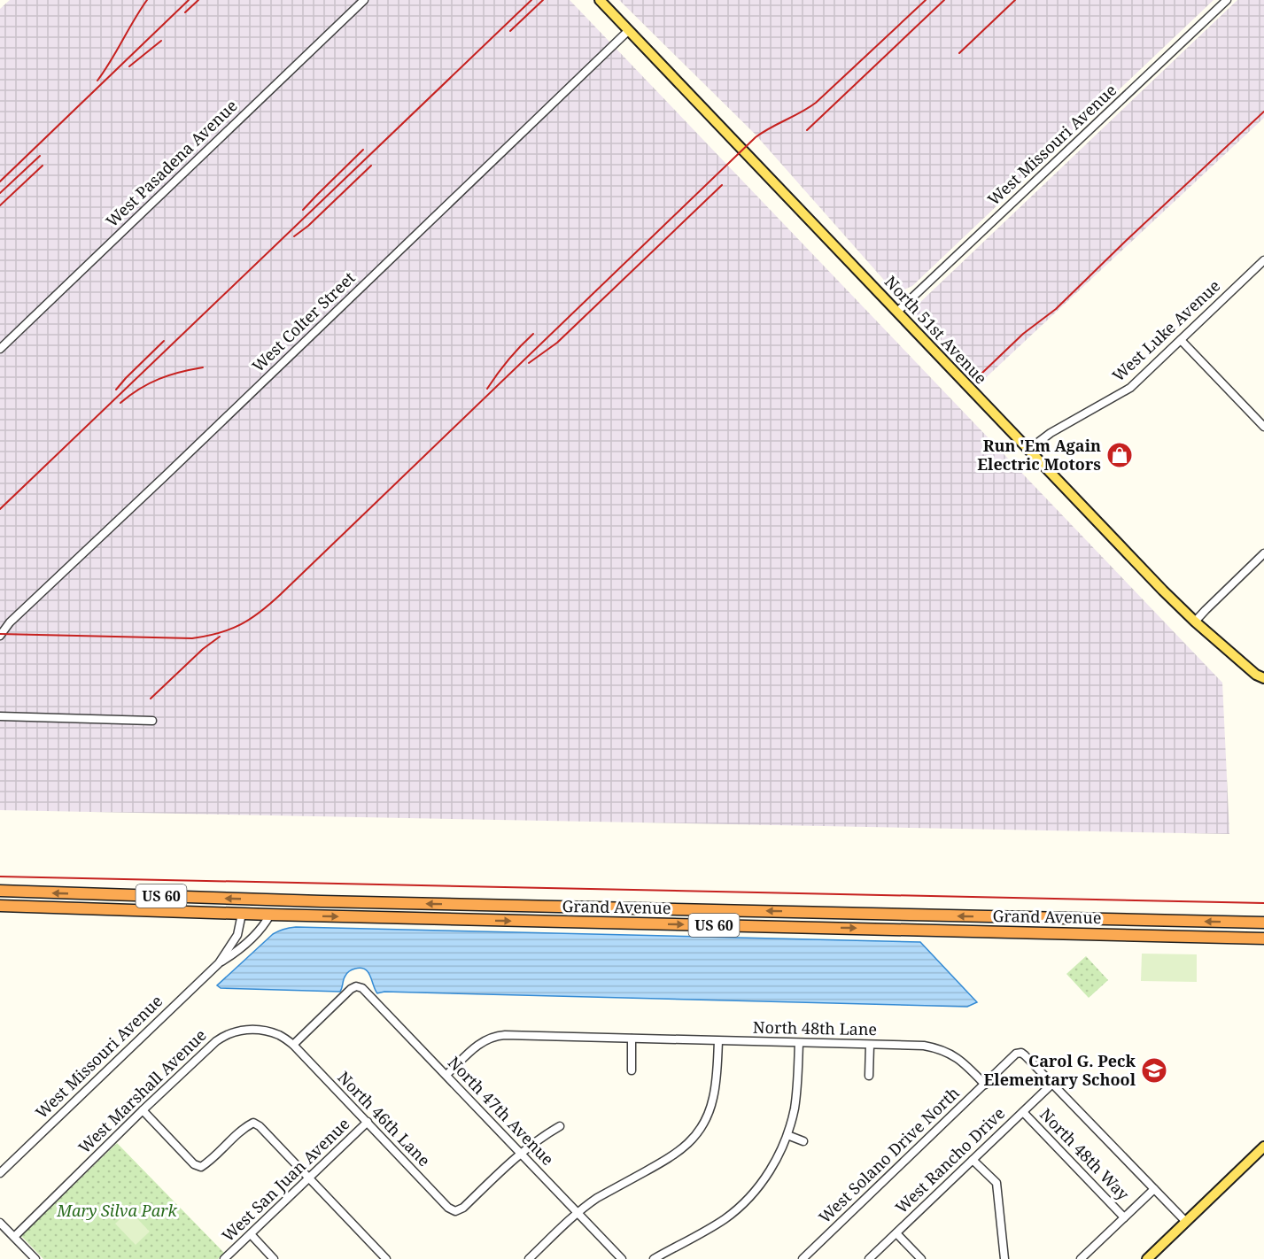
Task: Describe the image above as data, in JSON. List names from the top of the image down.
{
  "streets": {
    "highway": ["US 60", "Grand Avenue"],
    "main road": ["North 51st Avenue"],
    "street": [
      "West Missouri Avenue",
      "West Pasadena Avenue",
      "West Colter Street",
      "West Luke Avenue",
      "North 48th Lane",
      "West Marshall Avenue",
      "North 47th Avenue",
      "North 46th Lane",
      "North 48th Way",
      "West Solano Drive North",
      "West Rancho Drive",
      "West San Juan Avenue"
    ]
  },
  "crossings": [
    ["West Missouri Avenue", "North 51st Avenue"],
    ["West Missouri Avenue", "Grand Avenue"],
    ["West Colter Street", "North 51st Avenue"],
    ["North 51st Avenue", "West Luke Avenue"],
    ["North 48th Lane", "North 47th Avenue"],
    ["North 48th Lane", "West Solano Drive North"],
    ["West Marshall Avenue", "North 47th Avenue"],
    ["West Marshall Avenue", "North 46th Lane"],
    ["North 47th Avenue", "North 46th Lane"],
    ["North 46th Lane", "West San Juan Avenue"],
    ["North 48th Way", "West Rancho Drive"],
    ["West Solano Drive North", "West Rancho Drive"]
  ],
  "parks": ["Mary Silva Park"],
  "places": {
    "shop": ["Run 'Em Again Electric Motors"],
    "school or university": ["Carol G. Peck Elementary School"]
  }
}
